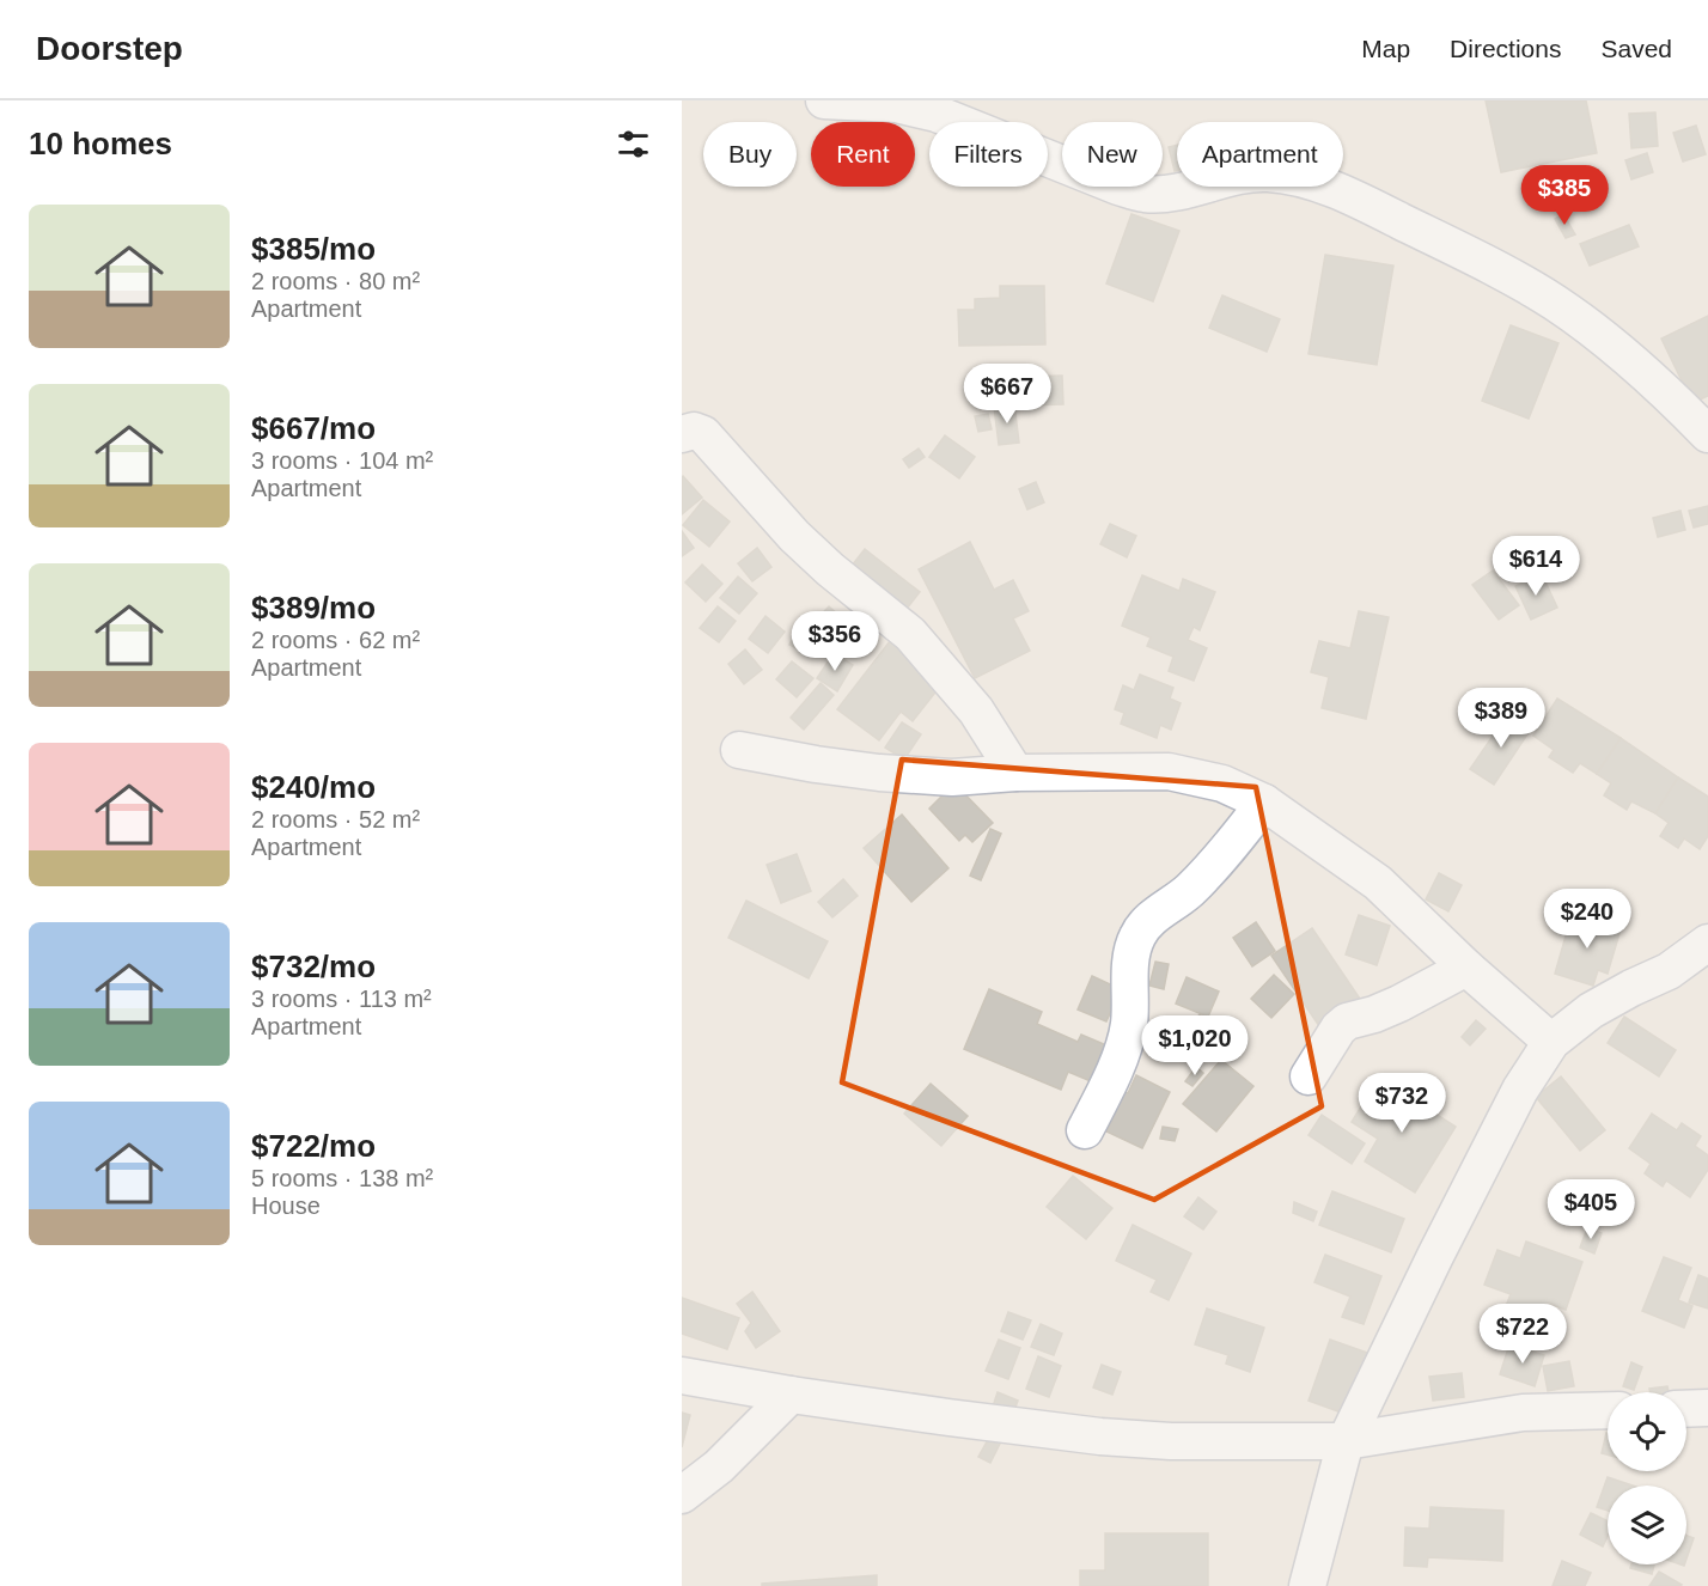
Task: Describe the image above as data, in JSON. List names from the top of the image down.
{
  "page": {
    "header": "Doorstep",
    "nav": ["Map", "Directions", "Saved"],
    "heading": "10 homes",
    "chip": [
      "Buy",
      "Rent",
      "Filters",
      "New",
      "Apartment"
    ],
    "price": [
      "$385",
      "$667",
      "$614",
      "$356",
      "$389",
      "$240",
      "$1,020",
      "$732",
      "$405",
      "$722"
    ],
    "list": [
      {
        "name": "$385/mo",
        "note": "2 rooms · 80 m² · Apartment"
      },
      {
        "name": "$667/mo",
        "note": "3 rooms · 104 m² · Apartment"
      },
      {
        "name": "$389/mo",
        "note": "2 rooms · 62 m² · Apartment"
      },
      {
        "name": "$240/mo",
        "note": "2 rooms · 52 m² · Apartment"
      },
      {
        "name": "$732/mo",
        "note": "3 rooms · 113 m² · Apartment"
      },
      {
        "name": "$722/mo",
        "note": "5 rooms · 138 m² · House"
      }
    ]
  }
}
